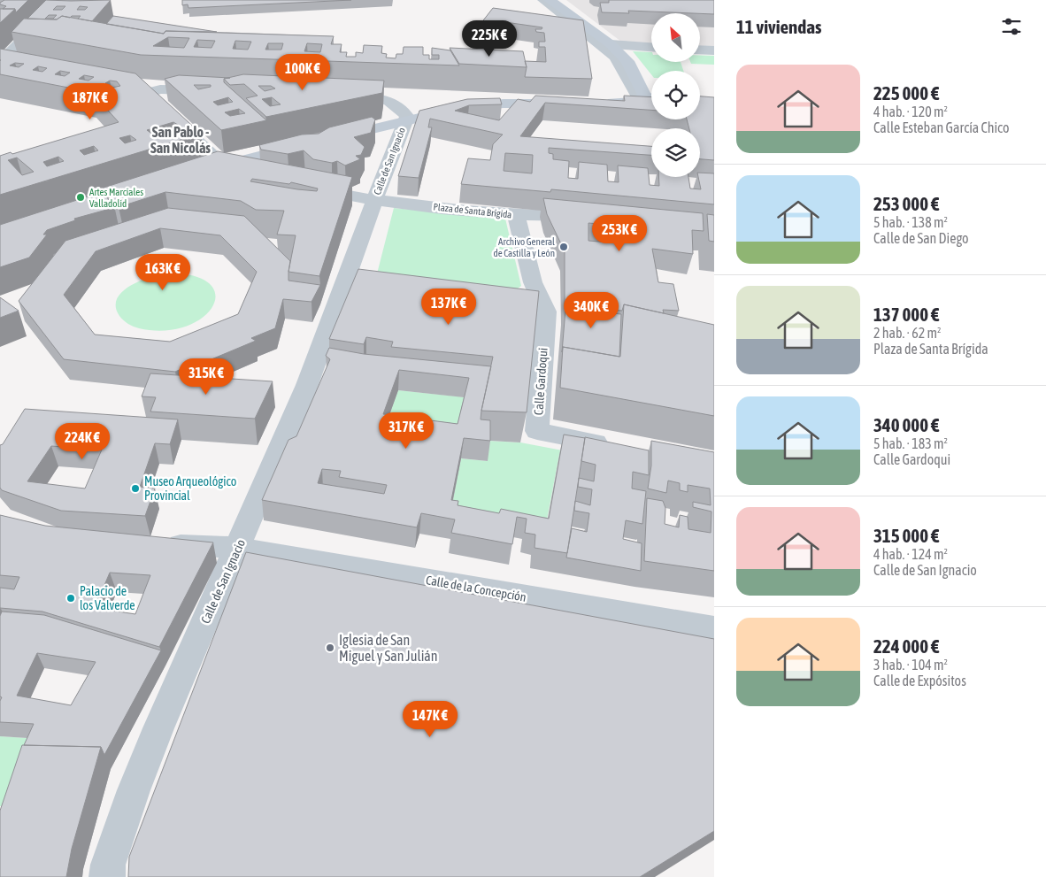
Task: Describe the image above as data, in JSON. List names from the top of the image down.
{
  "streets": {
    "street": [
      "Calle de San Ignacio",
      "Plaza de Santa Brígida",
      "Calle Gardoqui",
      "Calle de la Concepción"
    ]
  },
  "crossings": [
    ["Calle de San Ignacio", "Plaza de Santa Brígida"],
    ["Calle de San Ignacio", "Calle de la Concepción"],
    ["Plaza de Santa Brígida", "Calle Gardoqui"]
  ],
  "districts": ["San Pablo - San Nicolás"],
  "places": [
    "Artes Marciales Valladolid",
    "Archivo General de Castilla y León",
    "Museo Arqueológico Provincial",
    "Palacio de los Valverde",
    "Iglesia de San Miguel y San Julián"
  ],
  "north": "top left",
  "page": {
    "heading": "11 viviendas",
    "price": [
      "225K €",
      "100K €",
      "187K €",
      "253K €",
      "163K €",
      "137K €",
      "340K €",
      "315K €",
      "317K €",
      "224K €",
      "147K €"
    ],
    "list": [
      {
        "name": "225 000 €",
        "note": "4 hab. · 120 m² · Calle Esteban García Chico"
      },
      {
        "name": "253 000 €",
        "note": "5 hab. · 138 m² · Calle de San Diego"
      },
      {
        "name": "137 000 €",
        "note": "2 hab. · 62 m² · Plaza de Santa Brígida"
      },
      {
        "name": "340 000 €",
        "note": "5 hab. · 183 m² · Calle Gardoqui"
      },
      {
        "name": "315 000 €",
        "note": "4 hab. · 124 m² · Calle de San Ignacio"
      },
      {
        "name": "224 000 €",
        "note": "3 hab. · 104 m² · Calle de Expósitos"
      }
    ]
  }
}
